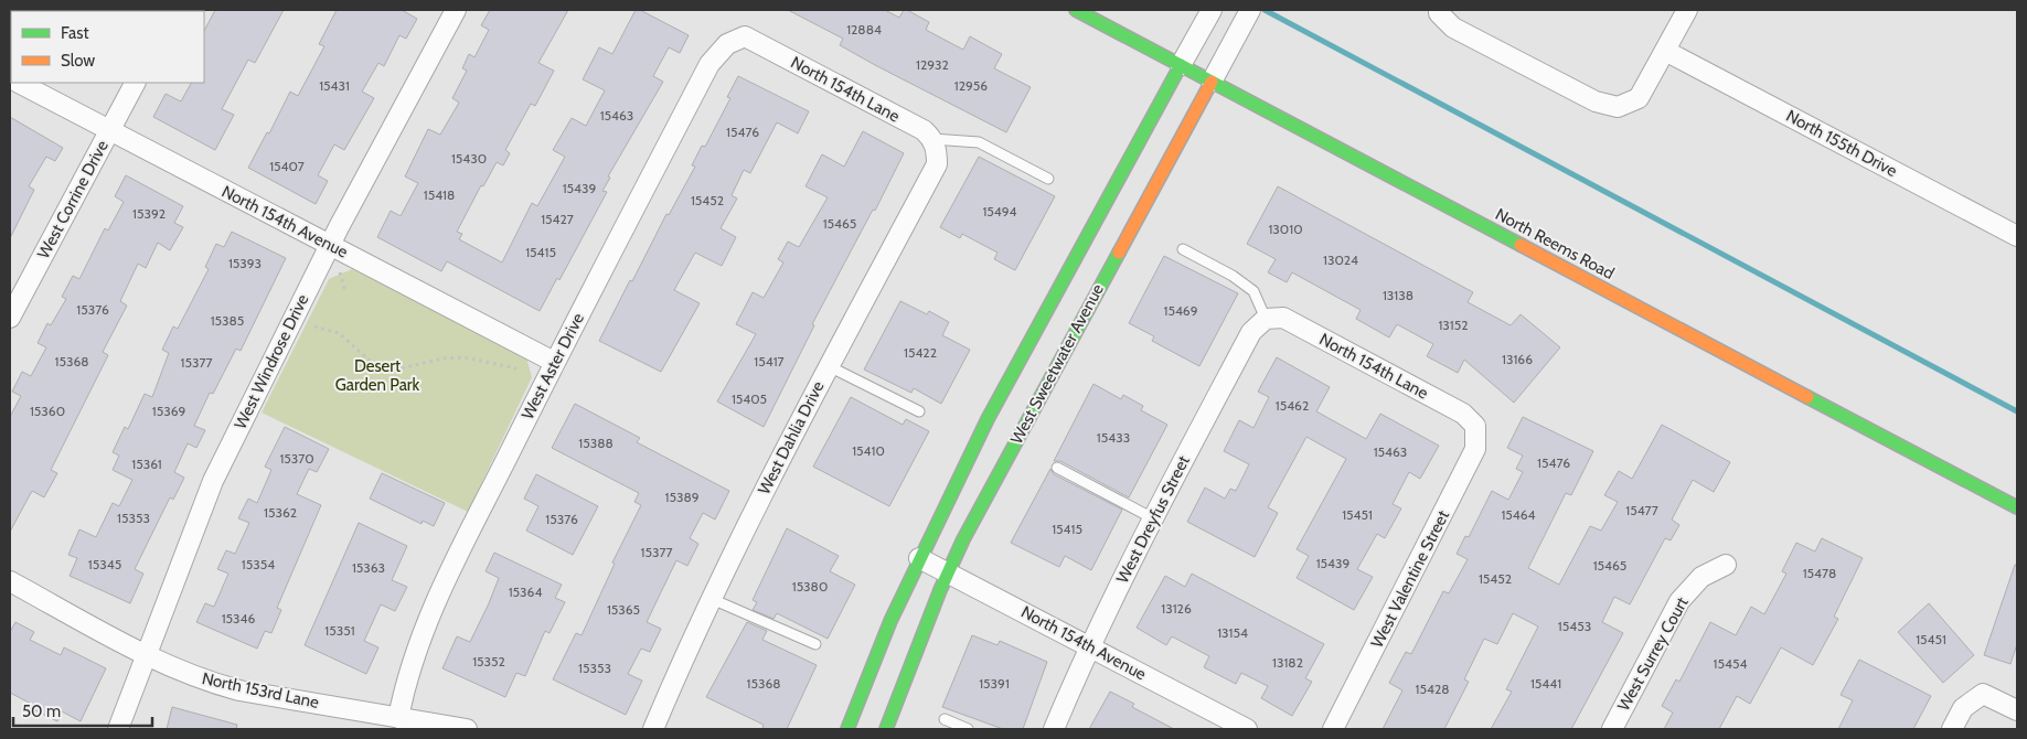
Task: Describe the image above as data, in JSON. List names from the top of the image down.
{
  "streets": {
    "street": [
      "North 154th Lane",
      "North 155th Drive",
      "West Corrine Drive",
      "North 154th Avenue",
      "North Reems Road",
      "West Windrose Drive",
      "West Sweetwater Avenue",
      "West Aster Drive",
      "West Dahlia Drive",
      "West Dreyfus Street",
      "West Valentine Street",
      "West Surrey Court",
      "North 153rd Lane"
    ]
  },
  "crossings": [
    ["North 154th Lane", "West Aster Drive"],
    ["North 154th Lane", "West Dahlia Drive"],
    ["North 154th Lane", "West Dreyfus Street"],
    ["North 154th Lane", "West Valentine Street"],
    ["West Corrine Drive", "North 154th Avenue"],
    ["North 154th Avenue", "West Windrose Drive"],
    ["North 154th Avenue", "West Sweetwater Avenue"],
    ["North 154th Avenue", "West Aster Drive"],
    ["North 154th Avenue", "West Dreyfus Street"],
    ["North Reems Road", "West Sweetwater Avenue"],
    ["West Windrose Drive", "North 153rd Lane"],
    ["West Aster Drive", "North 153rd Lane"]
  ],
  "parks": ["Desert Garden Park"],
  "house_numbers": [
    "12884",
    "12932",
    "15431",
    "12956",
    "15463",
    "15476",
    "15430",
    "15407",
    "15439",
    "15418",
    "15452",
    "15494",
    "15392",
    "15427",
    "15465",
    "13010",
    "15415",
    "13024",
    "15393",
    "13138",
    "15376",
    "15469",
    "15385",
    "13152",
    "15422",
    "13166",
    "15368",
    "15417",
    "15377",
    "15405",
    "15462",
    "15360",
    "15369",
    "15433",
    "15388",
    "15410",
    "15463",
    "15370",
    "15476",
    "15361",
    "15389",
    "15477",
    "15362",
    "15451",
    "15464",
    "15353",
    "15376",
    "15415",
    "15377",
    "15439",
    "15345",
    "15354",
    "15465",
    "15363",
    "15478",
    "15452",
    "15380",
    "15364",
    "13126",
    "15365",
    "15346",
    "15453",
    "15351",
    "13154",
    "15451",
    "15352",
    "13182",
    "15454",
    "15353",
    "15368",
    "15391",
    "15441",
    "15428"
  ],
  "legend": ["Fast", "Slow"],
  "scale_bar": "50 m"
}
